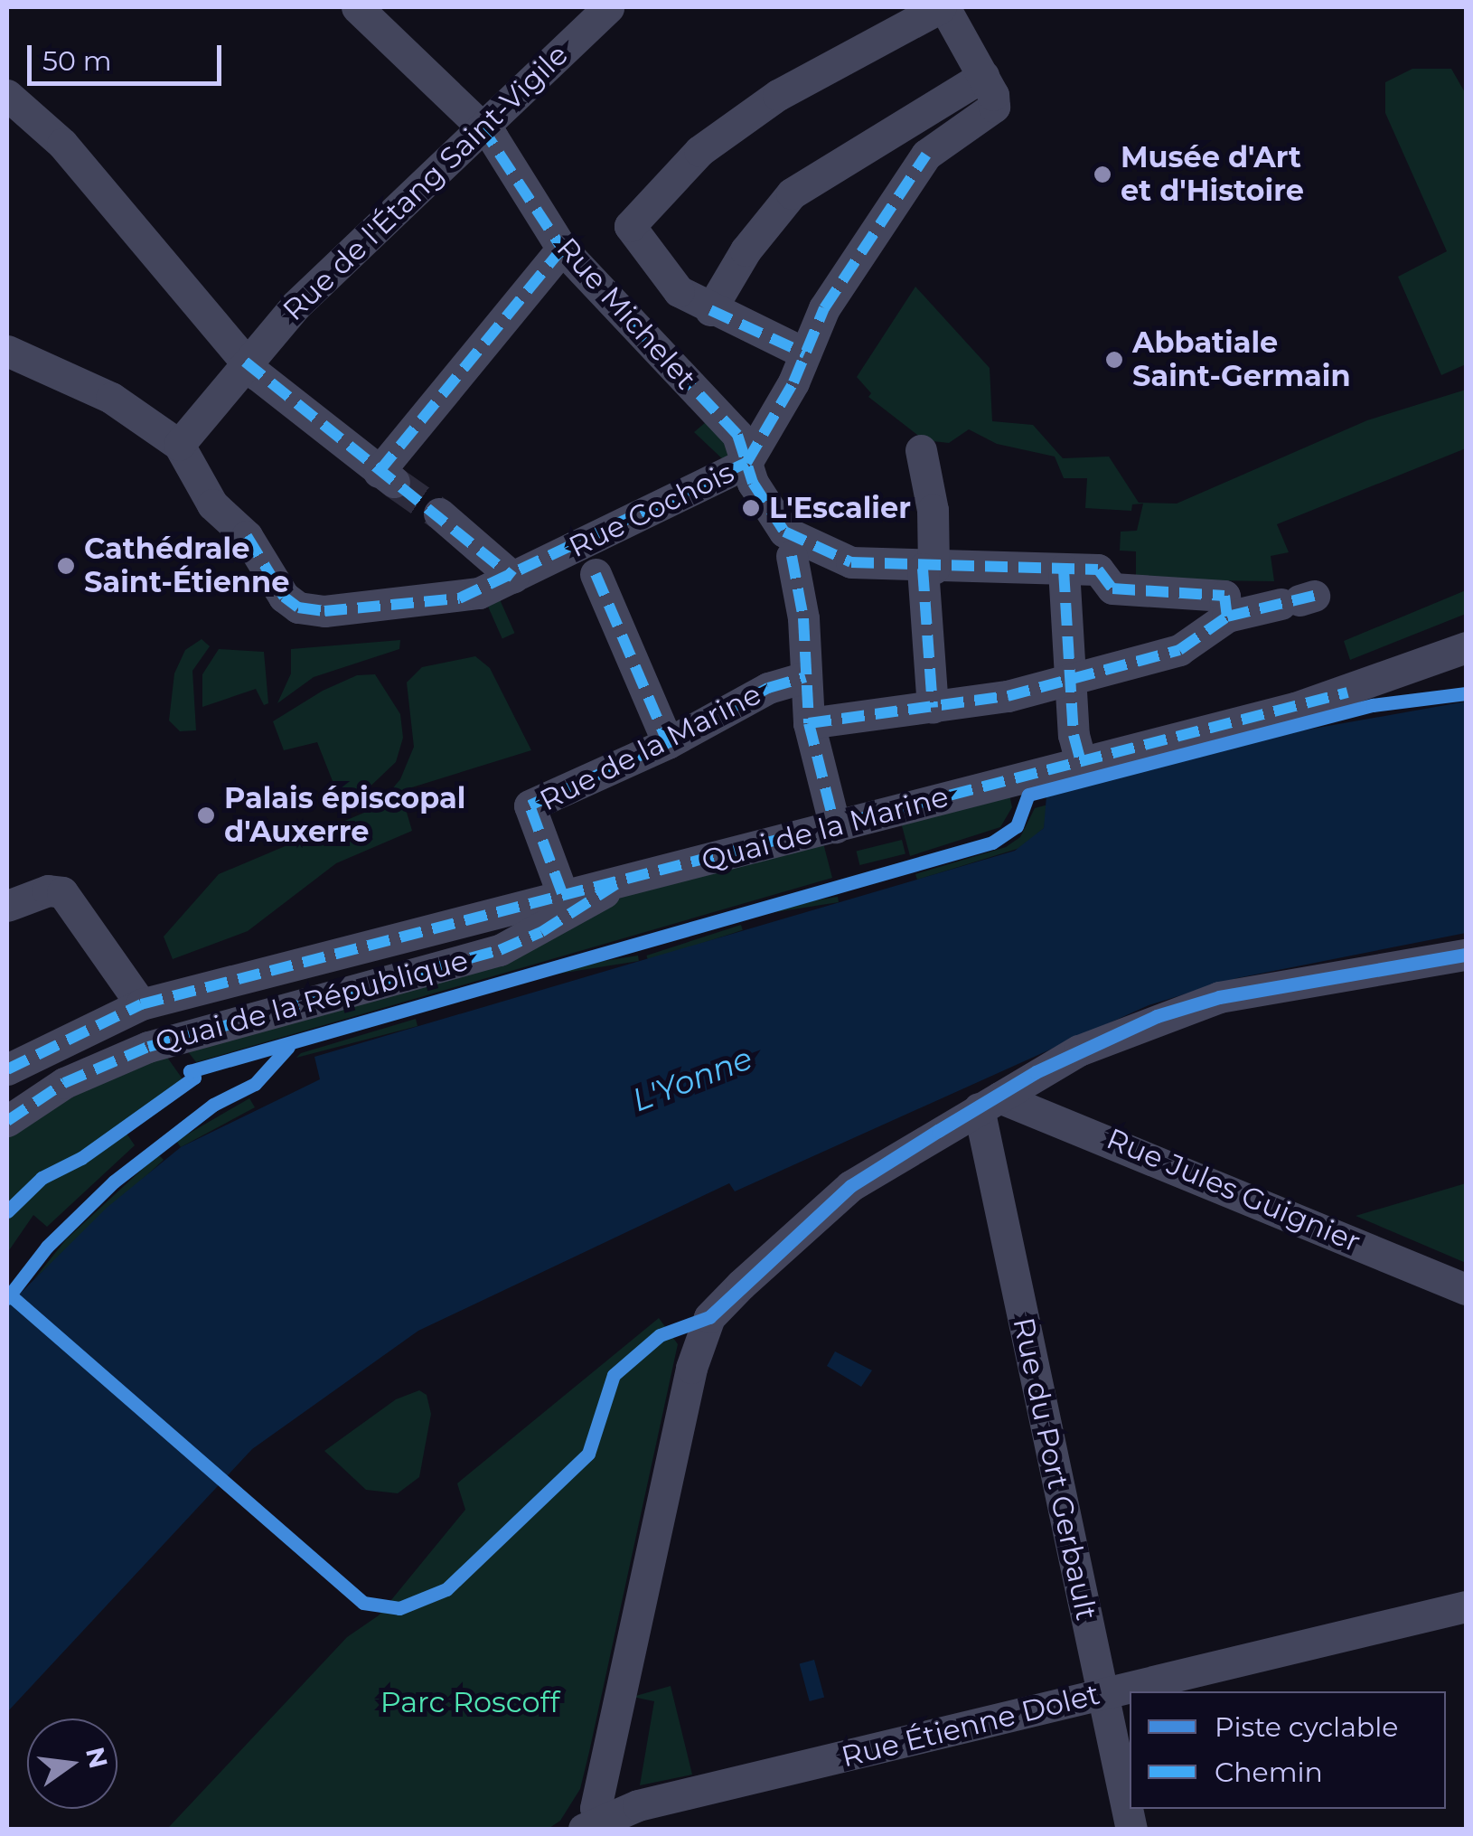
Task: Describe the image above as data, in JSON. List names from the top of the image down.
{
  "streets": {
    "street": [
      "Rue de l'Étang Saint-Vigile",
      "Rue Michelet",
      "Rue Cochois",
      "Rue de la Marine",
      "Quai de la Marine",
      "Quai de la République",
      "Rue Jules Guignier",
      "Rue du Port Gerbault",
      "Rue Étienne Dolet"
    ]
  },
  "crossings": [
    ["Rue de l'Étang Saint-Vigile", "Rue Michelet"],
    ["Rue de l'Étang Saint-Vigile", "Rue Cochois"],
    ["Rue Michelet", "Rue Cochois"],
    ["Rue Michelet", "Rue de la Marine"],
    ["Rue Michelet", "Quai de la Marine"],
    ["Rue de la Marine", "Quai de la Marine"],
    ["Quai de la Marine", "Quai de la République"],
    ["Rue Jules Guignier", "Rue du Port Gerbault"],
    ["Rue du Port Gerbault", "Rue Étienne Dolet"]
  ],
  "water": ["L'Yonne"],
  "parks": ["Parc Roscoff"],
  "places": [
    "Musée d'Art et d'Histoire",
    "Abbatiale Saint-Germain",
    "L'Escalier",
    "Cathédrale Saint-Étienne",
    "Palais épiscopal d'Auxerre"
  ],
  "legend": ["Piste cyclable", "Chemin"],
  "scale_bar": "50 m",
  "north": "right"
}
